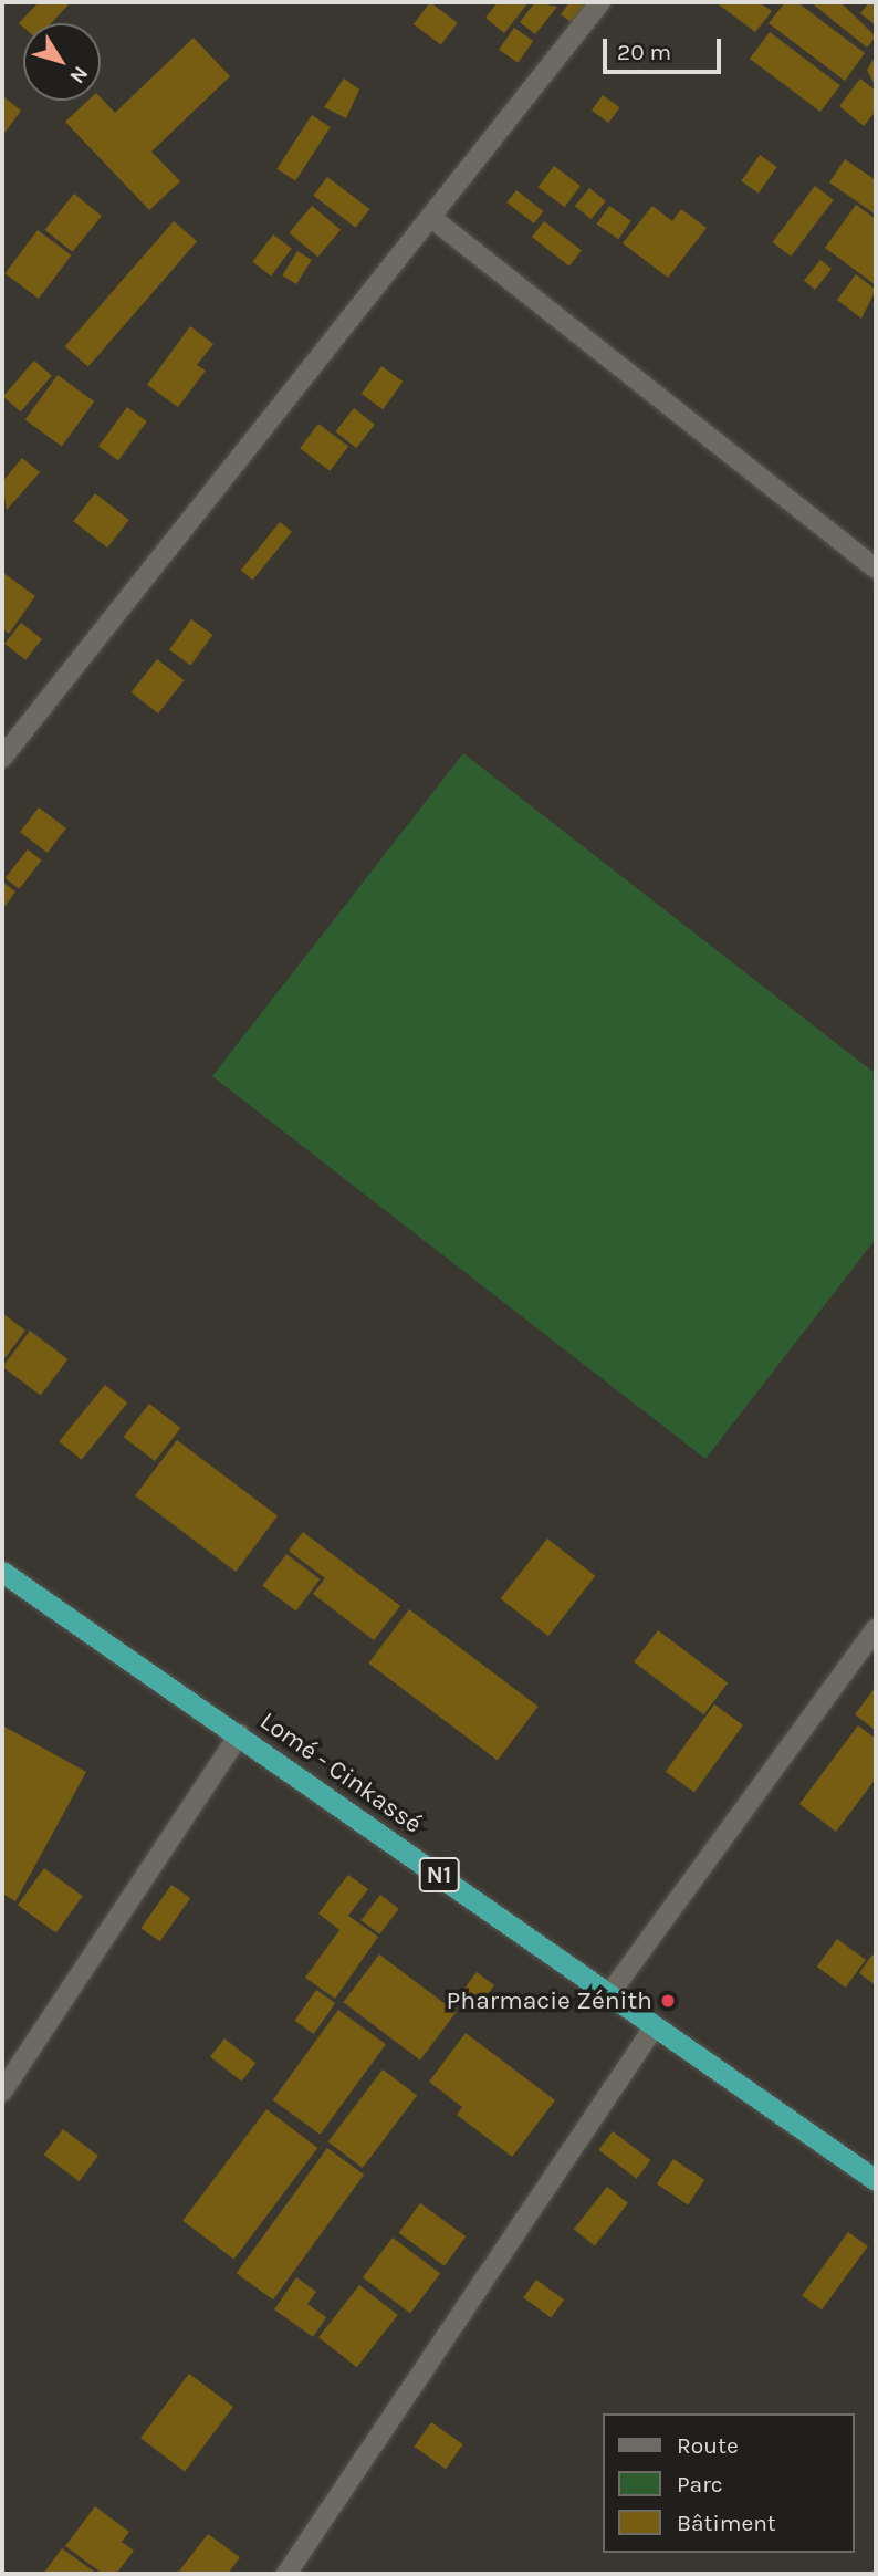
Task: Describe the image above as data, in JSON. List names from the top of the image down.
{
  "streets": {
    "highway": ["Lomé - Cinkassé", "N1"]
  },
  "places": ["Pharmacie Zénith"],
  "legend": ["Route", "Parc", "Bâtiment"],
  "scale_bar": "20 m",
  "north": "bottom right"
}
